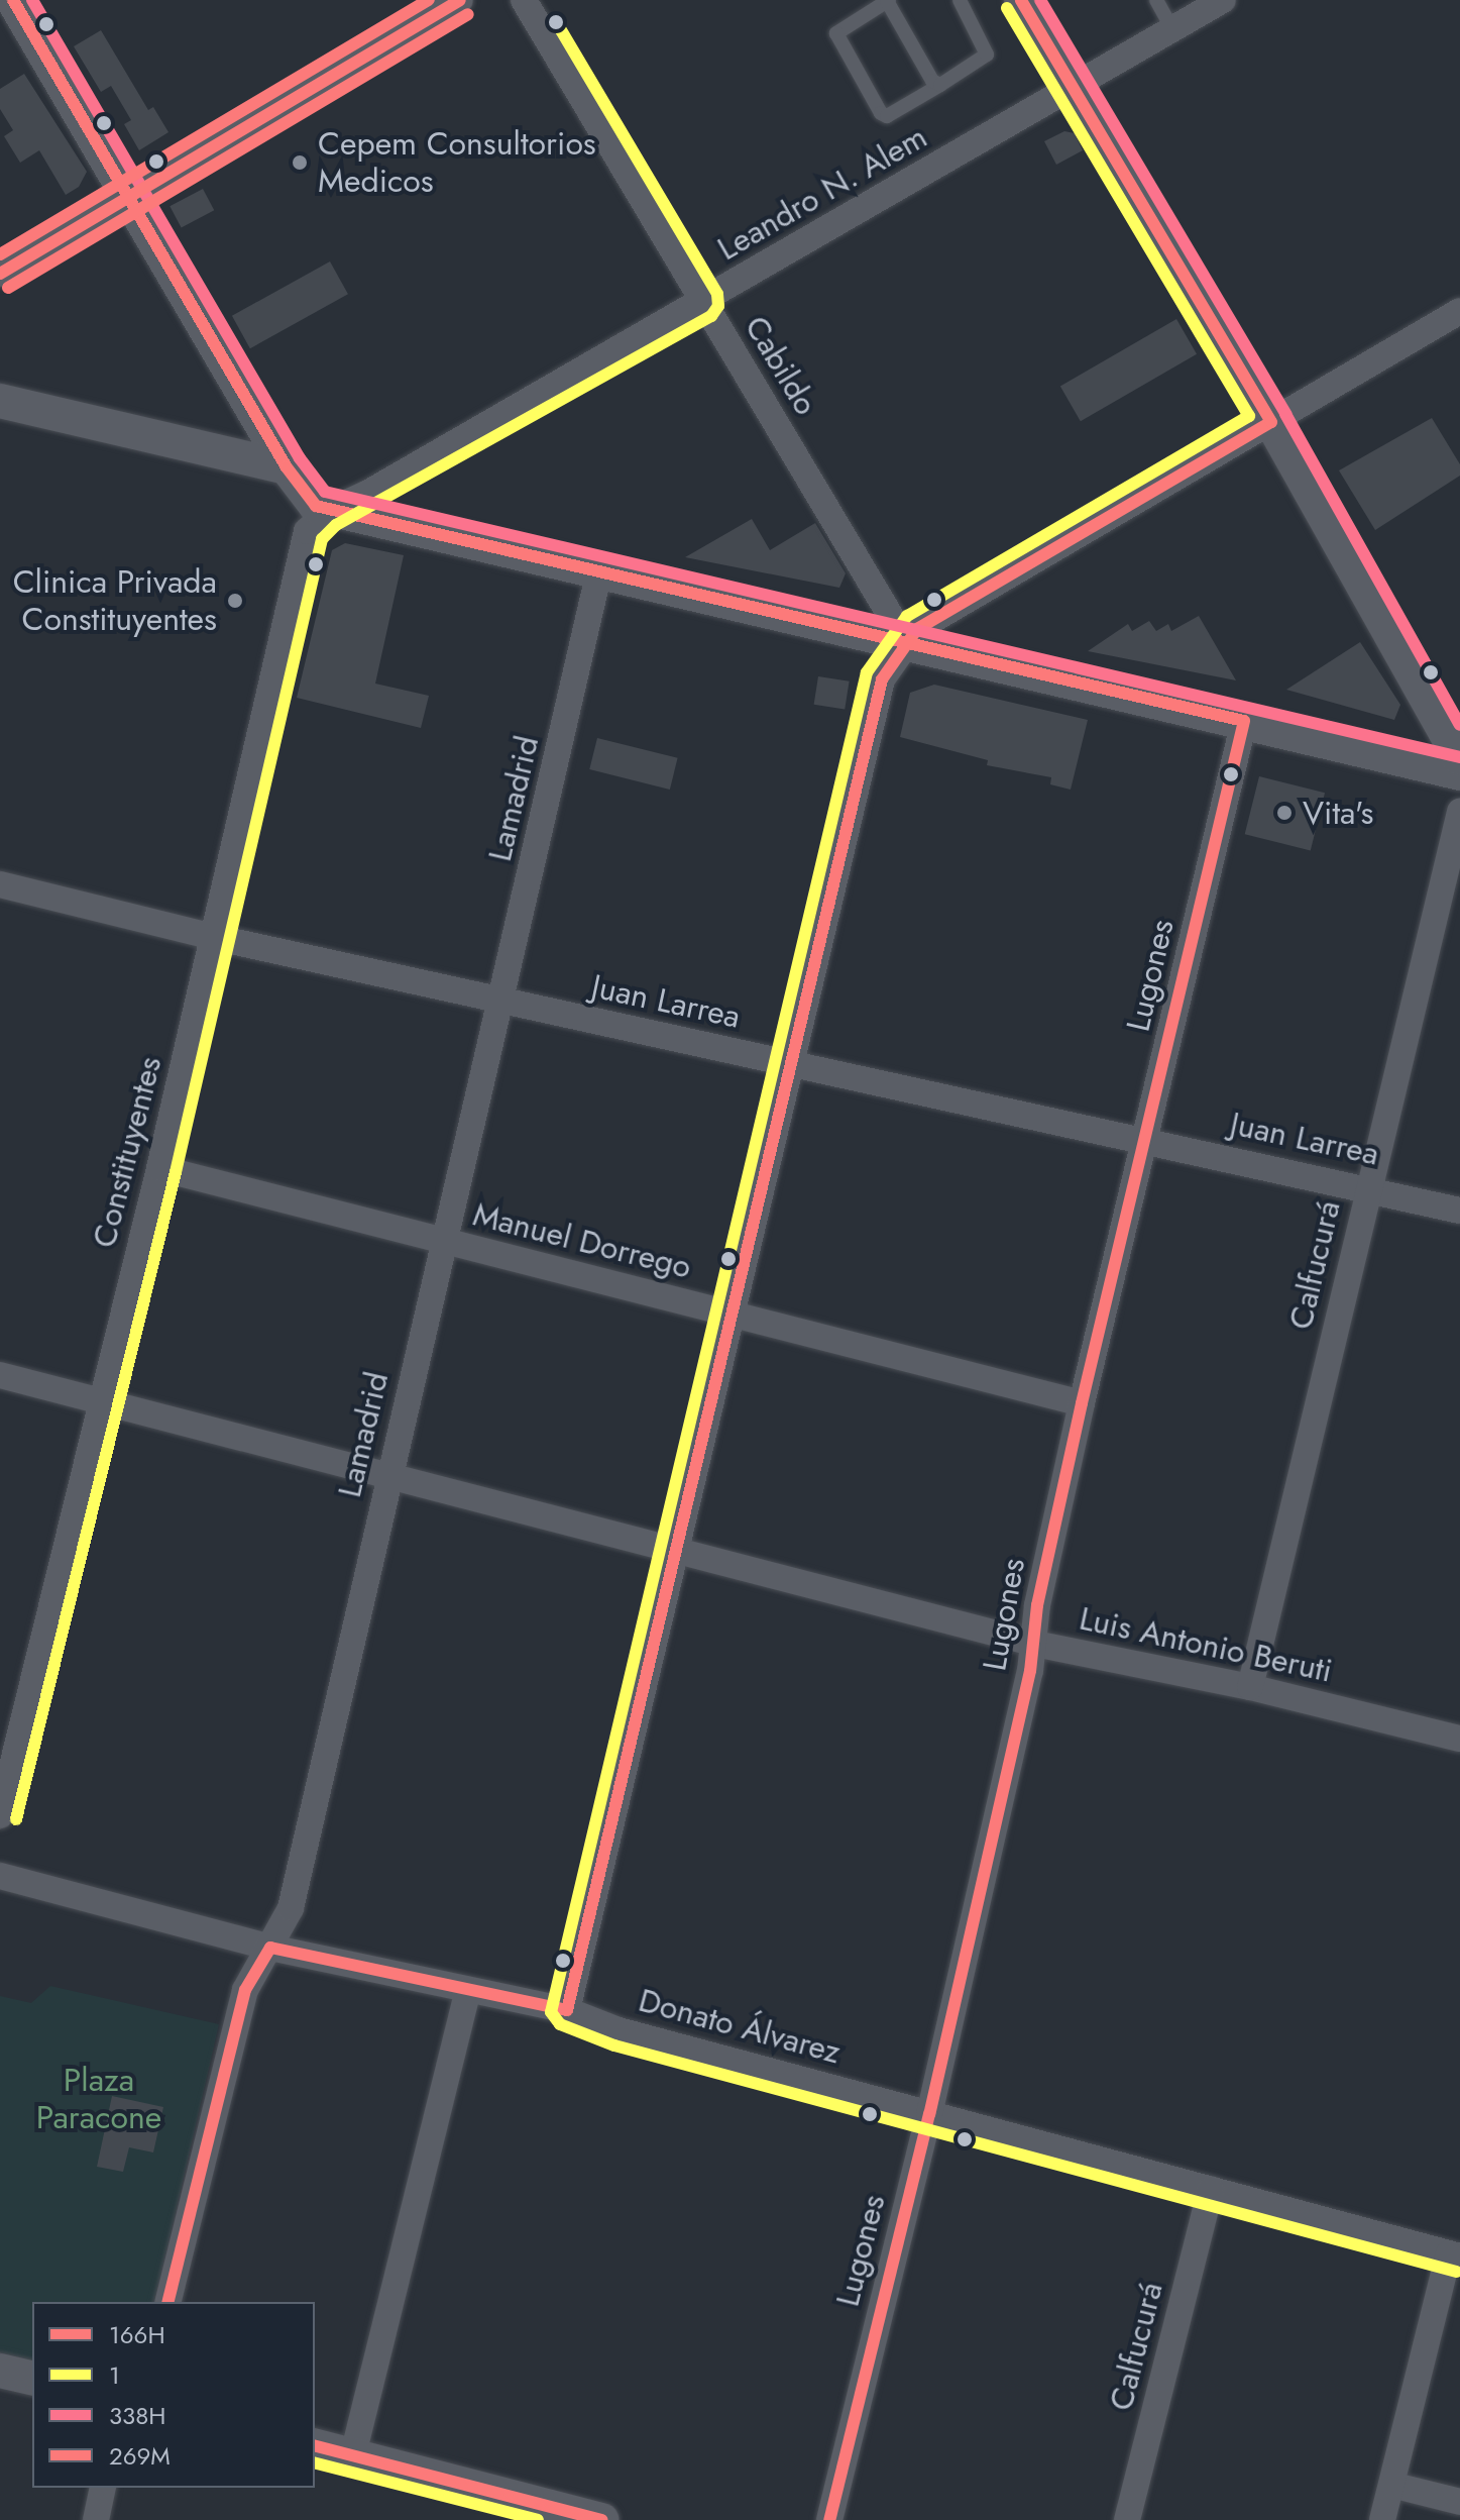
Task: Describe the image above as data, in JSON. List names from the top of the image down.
{
  "streets": {
    "street": [
      "Leandro N. Alem",
      "Cabildo",
      "Lamadrid",
      "Lugones",
      "Juan Larrea",
      "Constituyentes",
      "Manuel Dorrego",
      "Calfucurá",
      "Luis Antonio Beruti",
      "Donato Álvarez"
    ]
  },
  "crossings": [
    ["Leandro N. Alem", "Cabildo"],
    ["Leandro N. Alem", "Constituyentes"],
    ["Lamadrid", "Juan Larrea"],
    ["Lamadrid", "Manuel Dorrego"],
    ["Lamadrid", "Luis Antonio Beruti"],
    ["Lamadrid", "Donato Álvarez"],
    ["Lugones", "Juan Larrea"],
    ["Lugones", "Manuel Dorrego"],
    ["Lugones", "Luis Antonio Beruti"],
    ["Lugones", "Donato Álvarez"],
    ["Juan Larrea", "Constituyentes"],
    ["Juan Larrea", "Calfucurá"],
    ["Constituyentes", "Manuel Dorrego"],
    ["Constituyentes", "Luis Antonio Beruti"],
    ["Calfucurá", "Luis Antonio Beruti"],
    ["Calfucurá", "Donato Álvarez"]
  ],
  "parks": ["Plaza Paracone"],
  "places": ["Cepem Consultorios Medicos", "Clinica Privada Constituyentes", "Vita's"],
  "lines": [
    "transit line 166H",
    "transit line 338H",
    "transit line 269M",
    "transit line 1"
  ],
  "legend": [
    "166H",
    "1",
    "338H",
    "269M"
  ]
}
